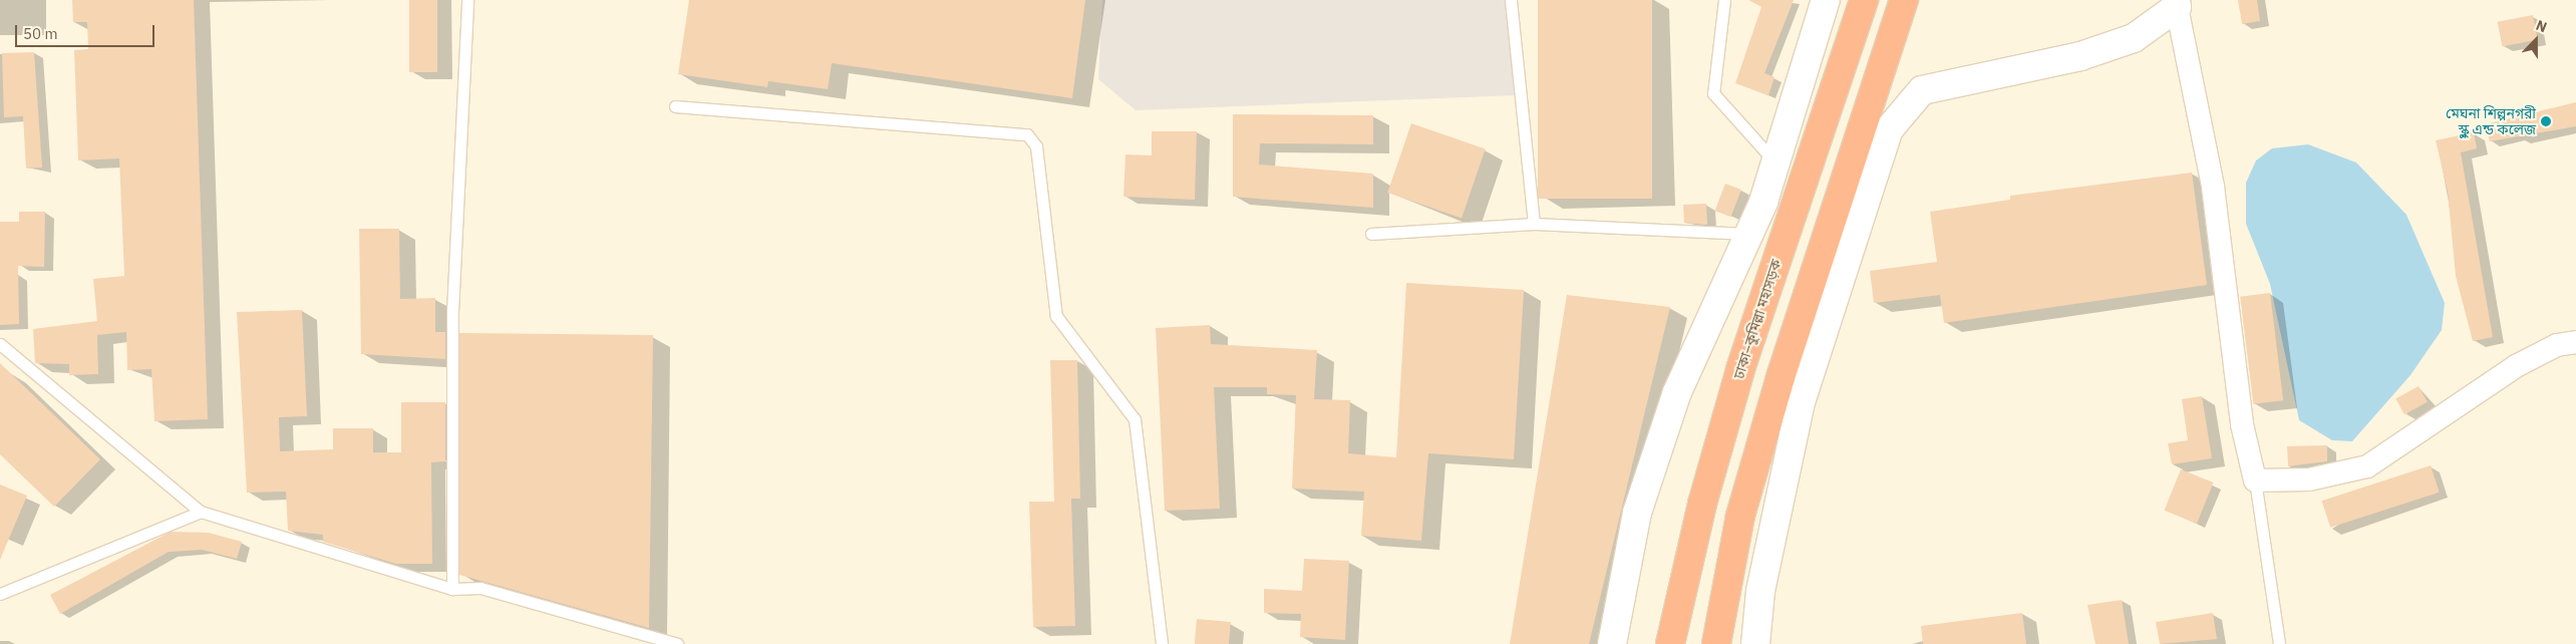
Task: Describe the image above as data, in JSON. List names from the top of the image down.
{
  "streets": {
    "highway": ["ঢাকা–কুমিল্লা মহাসড়ক"]
  },
  "places": ["মেঘনা শিল্পনগরী স্কুল এন্ড কলেজ"],
  "scale_bar": "50 m",
  "north": "top"
}
